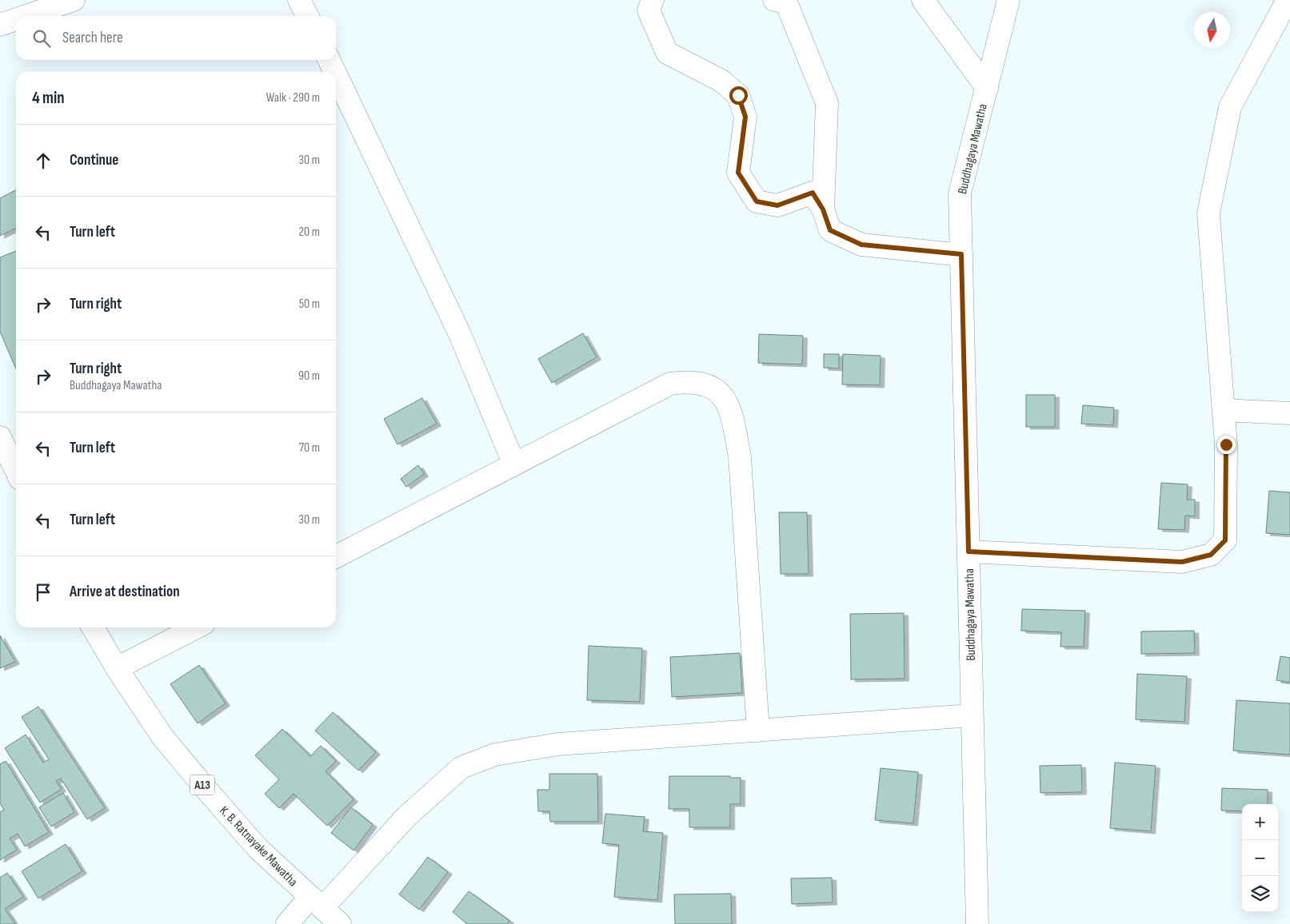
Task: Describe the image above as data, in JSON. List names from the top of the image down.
{
  "streets": {
    "main road": ["Buddhagaya Mawatha", "A13", "K. B. Ratnayake Mawatha"]
  },
  "north": "bottom",
  "page": {
    "search": "Search here",
    "heading": ["4 min", "Walk · 290 m"],
    "list": [
      ["Continue", "30 m"],
      ["Turn left", "20 m"],
      ["Turn right", "50 m"],
      ["Turn right", "Buddhagaya Mawatha", "90 m"],
      ["Turn left", "70 m"],
      ["Turn left", "30 m"],
      "Arrive at destination"
    ],
    "map_buttons": ["+", "−"]
  }
}
